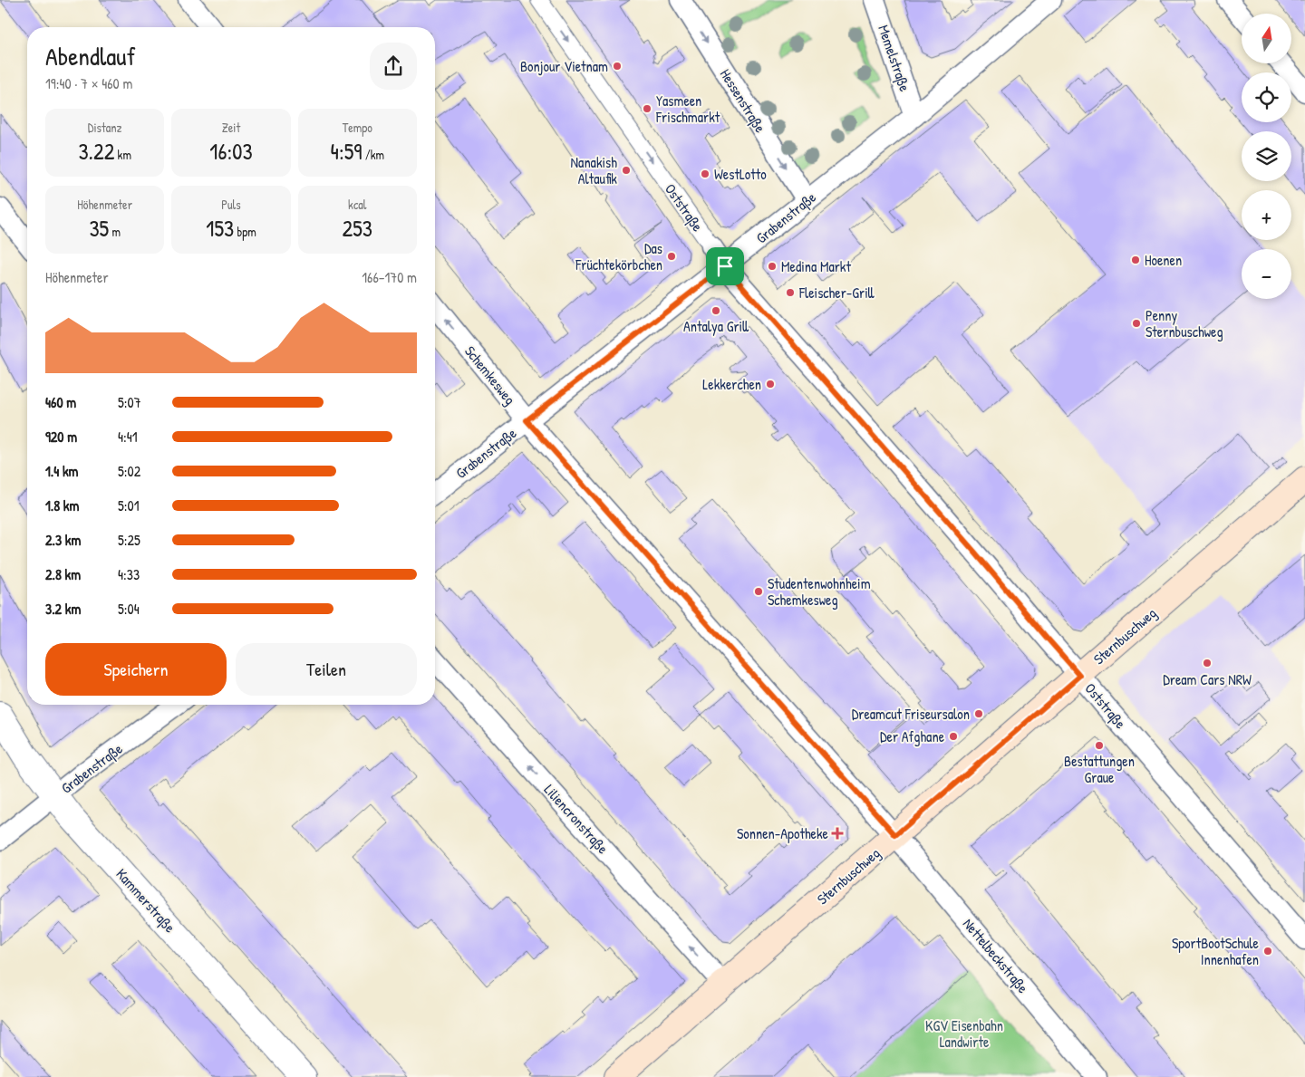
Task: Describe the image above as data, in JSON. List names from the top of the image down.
{
  "streets": {
    "main road": ["Sternbuschweg"],
    "street": [
      "Memelstraße",
      "Hessenstraße",
      "Oststraße",
      "Grabenstraße",
      "Schemkesweg",
      "Liliencronstraße",
      "Kammerstraße",
      "Nettelbeckstraße"
    ]
  },
  "crossings": [
    ["Memelstraße", "Grabenstraße"],
    ["Hessenstraße", "Grabenstraße"],
    ["Oststraße", "Grabenstraße"],
    ["Oststraße", "Sternbuschweg"],
    ["Grabenstraße", "Schemkesweg"],
    ["Grabenstraße", "Kammerstraße"],
    ["Schemkesweg", "Sternbuschweg"],
    ["Schemkesweg", "Nettelbeckstraße"],
    ["Sternbuschweg", "Liliencronstraße"],
    ["Sternbuschweg", "Nettelbeckstraße"]
  ],
  "one_way": ["Hessenstraße", "Liliencronstraße"],
  "parks": ["KGV Eisenbahn Landwirte"],
  "places": {
    "other": [
      "Bonjour Vietnam",
      "Yasmeen Frischmarkt",
      "Nanakish Altaufik",
      "WestLotto",
      "Das Früchtekörbchen",
      "Hoenen",
      "Medina Markt",
      "Fleischer-Grill",
      "Antalya Grill",
      "Penny Sternbuschweg",
      "Lekkerchen",
      "Studentenwohnheim Schemkesweg",
      "Dream Cars NRW",
      "Dreamcut Friseursalon",
      "Der Afghane",
      "Bestattungen Graue",
      "SportBootSchule Innenhafen"
    ],
    "health": ["Sonnen-Apotheke"]
  },
  "north": "top",
  "page": {
    "map_buttons": ["+", "−"],
    "heading": ["Abendlauf", "19:40 · 7 × 460 m"],
    "stats": [
      ["Distanz", "3.22 km"],
      ["Zeit", "16:03"],
      ["Tempo", "4:59 /km"],
      ["Höhenmeter", "35 m"],
      ["Puls", "153 bpm"],
      ["kcal", "253"]
    ],
    "chart": ["Höhenmeter", "166–170 m"],
    "list": [
      {
        "name": "460 m",
        "note": "5:07"
      },
      {
        "name": "920 m",
        "note": "4:41"
      },
      {
        "name": "1.4 km",
        "note": "5:02"
      },
      {
        "name": "1.8 km",
        "note": "5:01"
      },
      {
        "name": "2.3 km",
        "note": "5:25"
      },
      {
        "name": "2.8 km",
        "note": "4:33"
      },
      {
        "name": "3.2 km",
        "note": "5:04"
      }
    ],
    "buttons": ["Speichern", "Teilen"]
  }
}
